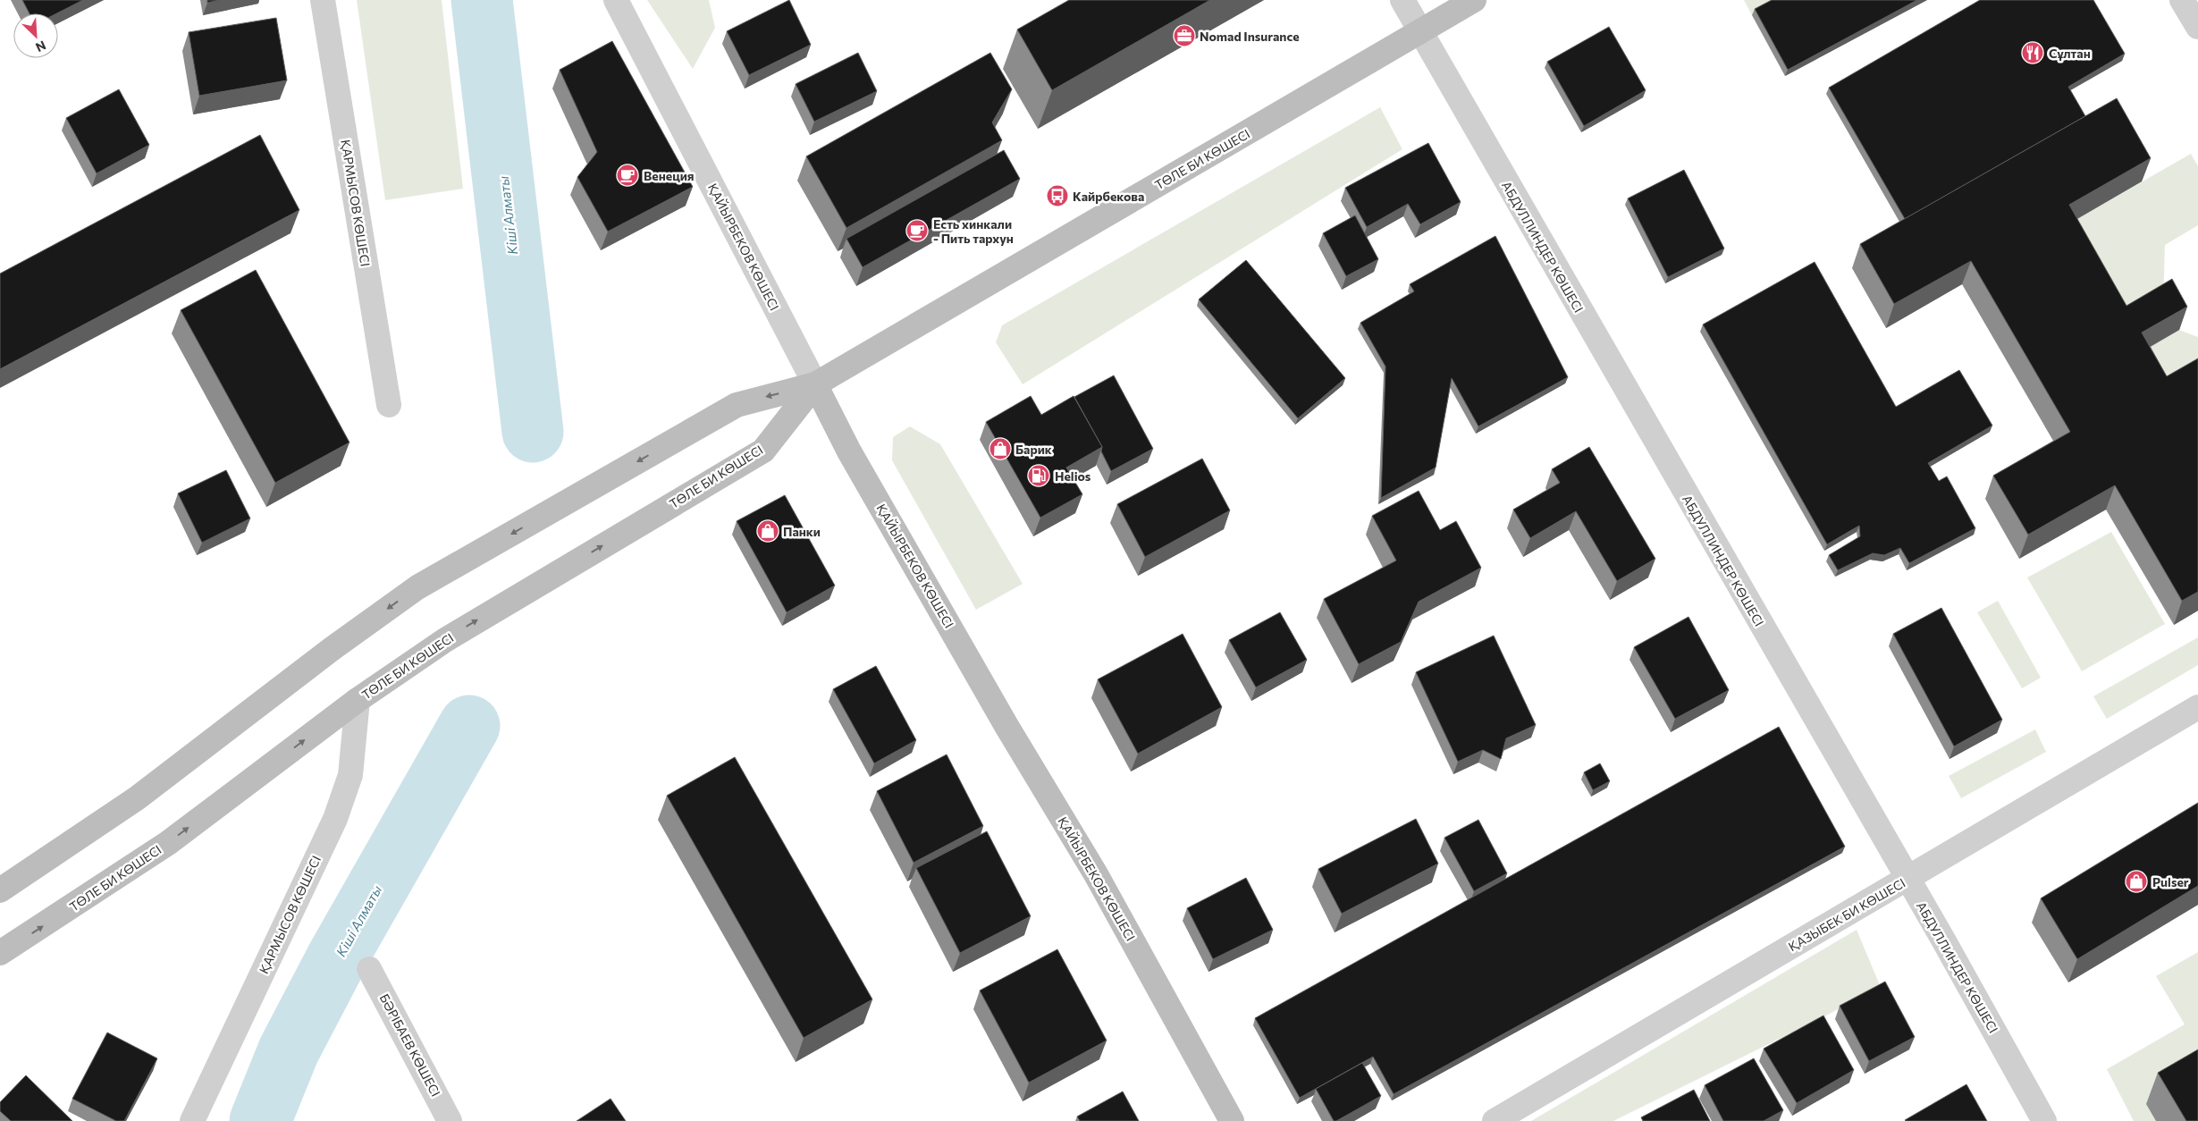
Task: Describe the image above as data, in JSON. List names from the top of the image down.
{
  "streets": {
    "main road": ["ТӨЛЕ БИ КӨШЕСІ", "ҚАЙЫРБЕКОВ КӨШЕСІ"],
    "street": [
      "ҚАРМЫСОВ КӨШЕСІ",
      "АБДУЛЛИНДЕР КӨШЕСІ",
      "ҚАЗЫБЕК БИ КӨШЕСІ",
      "БӘРІБАЕВ КӨШЕСІ"
    ]
  },
  "crossings": [
    ["ТӨЛЕ БИ КӨШЕСІ", "ҚАРМЫСОВ КӨШЕСІ"],
    ["ТӨЛЕ БИ КӨШЕСІ", "ҚАЙЫРБЕКОВ КӨШЕСІ"],
    ["ТӨЛЕ БИ КӨШЕСІ", "АБДУЛЛИНДЕР КӨШЕСІ"],
    ["АБДУЛЛИНДЕР КӨШЕСІ", "ҚАЗЫБЕК БИ КӨШЕСІ"]
  ],
  "water": ["Кіші Алматы"],
  "places": {
    "office": ["Nomad Insurance"],
    "restaurant": ["Сұлтан"],
    "cafe": ["Венеция", "Есть хинкали - Пить тархун"],
    "bus stop": ["Кайрбекова"],
    "shop": ["Барик", "Панки", "Pulser"],
    "fuel station": ["Helios"]
  },
  "north": "bottom right"
}
